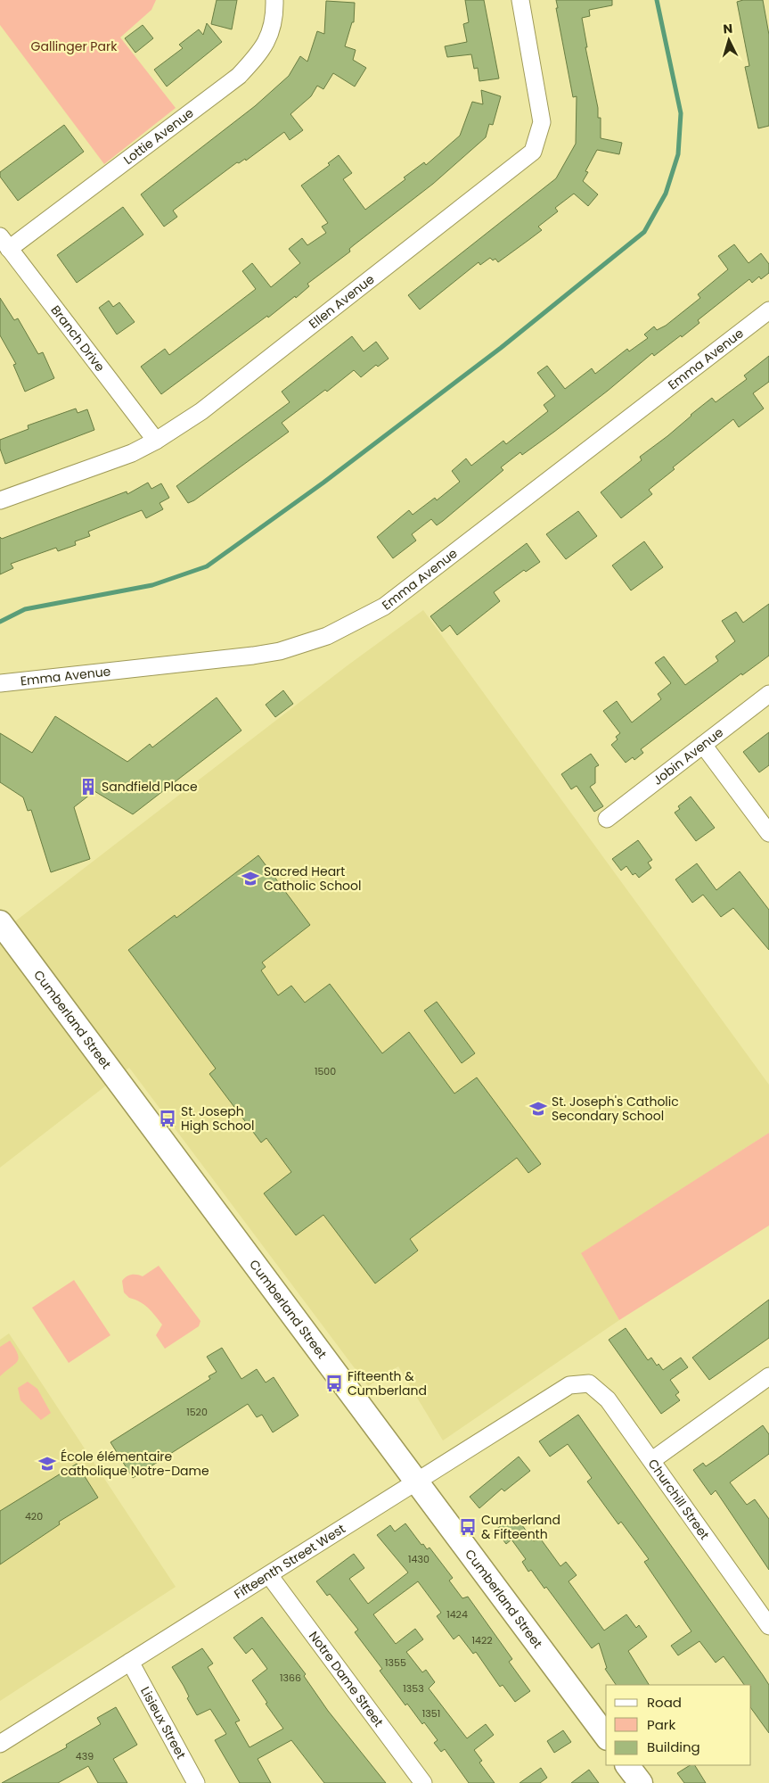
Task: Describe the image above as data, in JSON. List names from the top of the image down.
{
  "streets": {
    "street": [
      "Lottie Avenue",
      "Ellen Avenue",
      "Branch Drive",
      "Emma Avenue",
      "Jobin Avenue",
      "Cumberland Street",
      "Churchill Street",
      "Fifteenth Street West",
      "Notre Dame Street",
      "Lisieux Street"
    ]
  },
  "crossings": [
    ["Lottie Avenue", "Branch Drive"],
    ["Ellen Avenue", "Branch Drive"],
    ["Cumberland Street", "Fifteenth Street West"],
    ["Churchill Street", "Fifteenth Street West"],
    ["Fifteenth Street West", "Notre Dame Street"],
    ["Fifteenth Street West", "Lisieux Street"]
  ],
  "parks": ["Gallinger Park"],
  "places": {
    "building": ["Sandfield Place"],
    "school or university": ["Sacred Heart Catholic School", "St. Joseph's Catholic Secondary School", "École élémentaire catholique Notre-Dame"],
    "bus stop": ["St. Joseph High School", "Fifteenth & Cumberland", "Cumberland & Fifteenth"]
  },
  "house_numbers": [
    "1500",
    "1520",
    "420",
    "1430",
    "1424",
    "1422",
    "1355",
    "1366",
    "1353",
    "1351",
    "439"
  ],
  "legend": ["Road", "Park", "Building"],
  "north": "top"
}
